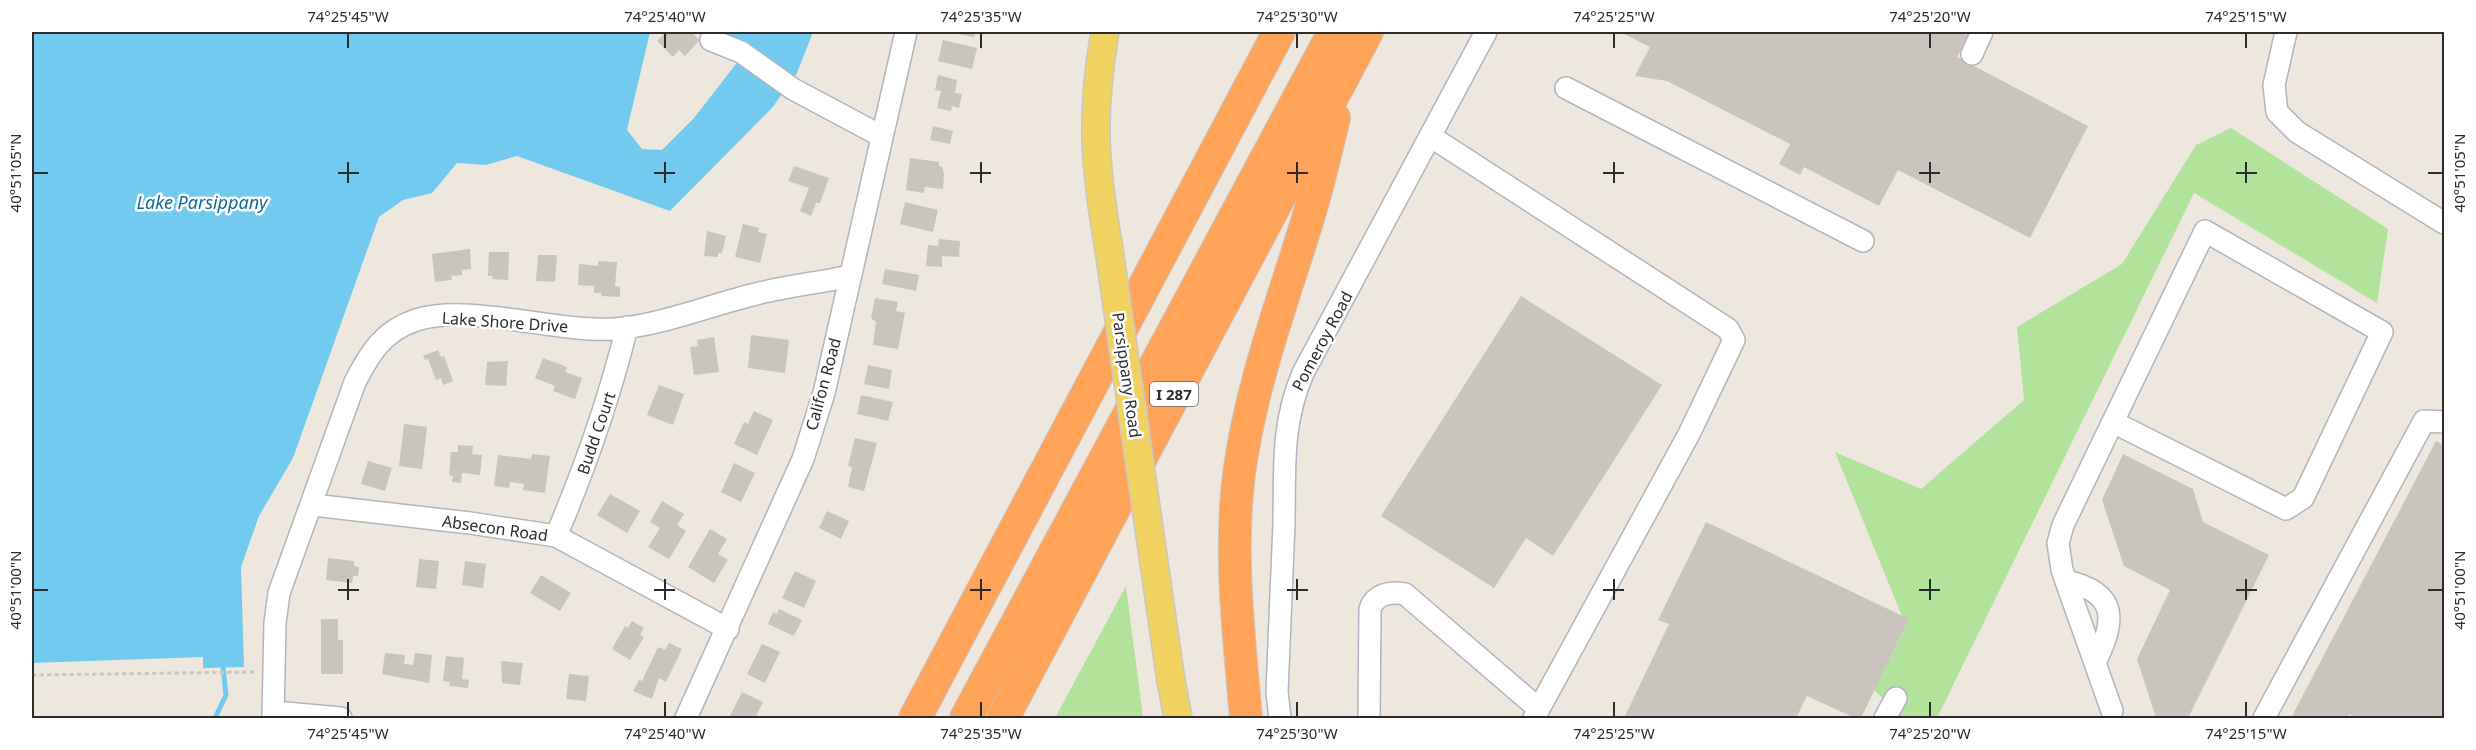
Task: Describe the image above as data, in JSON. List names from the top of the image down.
{
  "streets": {
    "highway": ["I 287"],
    "main road": ["Parsippany Road"],
    "street": [
      "Lake Shore Drive",
      "Pomeroy Road",
      "Califon Road",
      "Budd Court",
      "Absecon Road"
    ]
  },
  "crossings": [
    ["Lake Shore Drive", "Califon Road"],
    ["Lake Shore Drive", "Budd Court"],
    ["Lake Shore Drive", "Absecon Road"],
    ["Califon Road", "Absecon Road"],
    ["Budd Court", "Absecon Road"]
  ],
  "water": ["Lake Parsippany"],
  "coordinates": [
    "74°25'45\"W",
    "74°25'40\"W",
    "74°25'35\"W",
    "74°25'30\"W",
    "74°25'25\"W",
    "74°25'20\"W",
    "74°25'15\"W",
    "40°51'05\"N",
    "40°51'00\"N"
  ]
}
